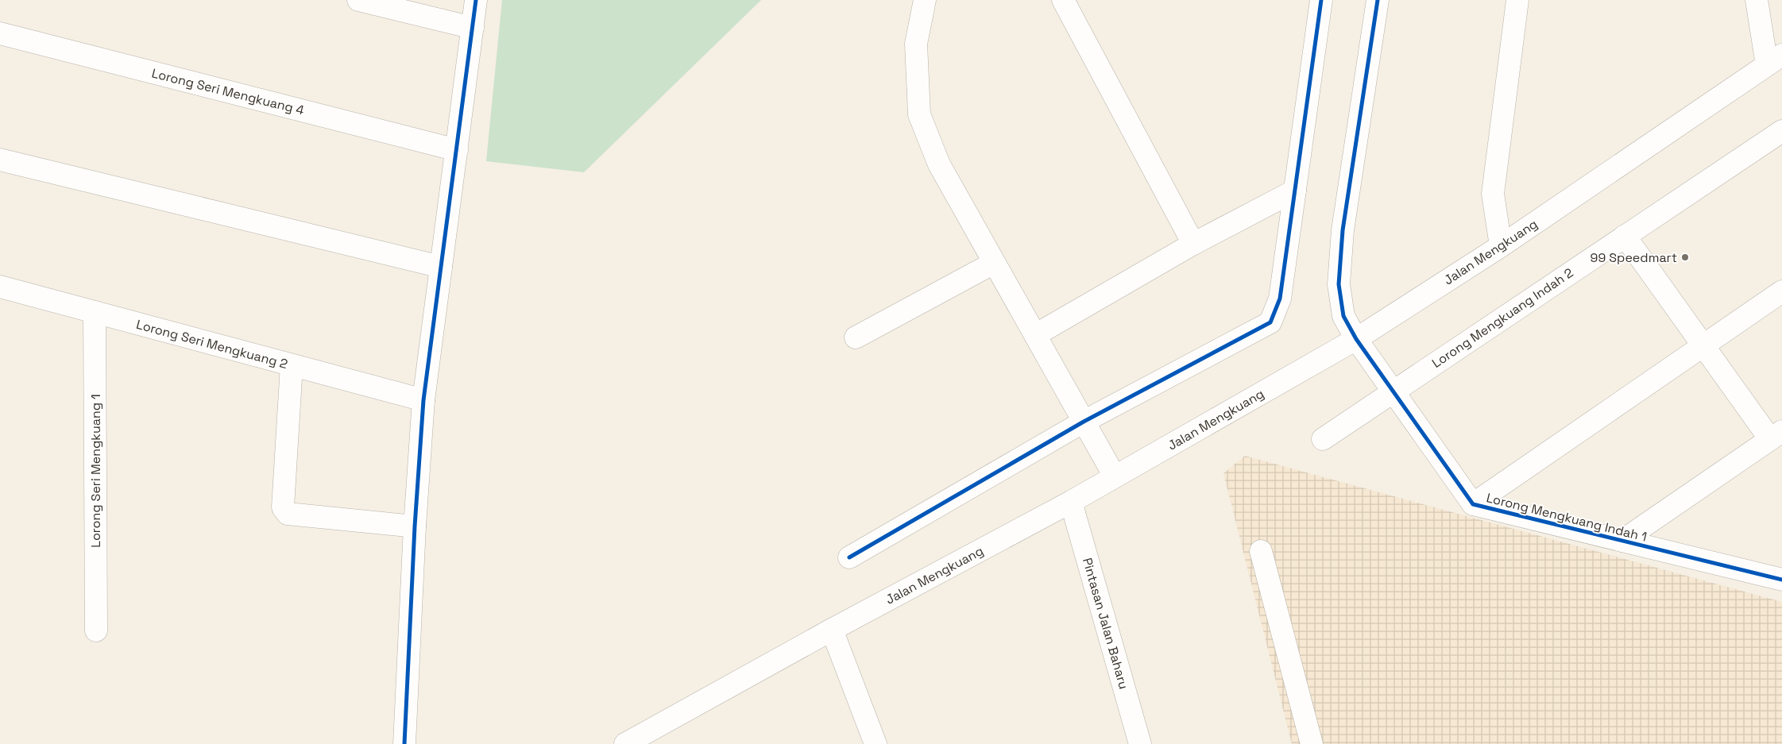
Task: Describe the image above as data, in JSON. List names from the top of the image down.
{
  "streets": {
    "street": [
      "Lorong Seri Mengkuang 4",
      "Jalan Mengkuang",
      "Lorong Mengkuang Indah 2",
      "Lorong Seri Mengkuang 2",
      "Lorong Seri Mengkuang 1",
      "Lorong Mengkuang Indah 1",
      "Pintasan Jalan Baharu"
    ]
  },
  "crossings": [
    ["Jalan Mengkuang", "Lorong Mengkuang Indah 1"],
    ["Jalan Mengkuang", "Pintasan Jalan Baharu"],
    ["Lorong Mengkuang Indah 2", "Lorong Mengkuang Indah 1"],
    ["Lorong Seri Mengkuang 2", "Lorong Seri Mengkuang 1"]
  ],
  "places": ["99 Speedmart"]
}
